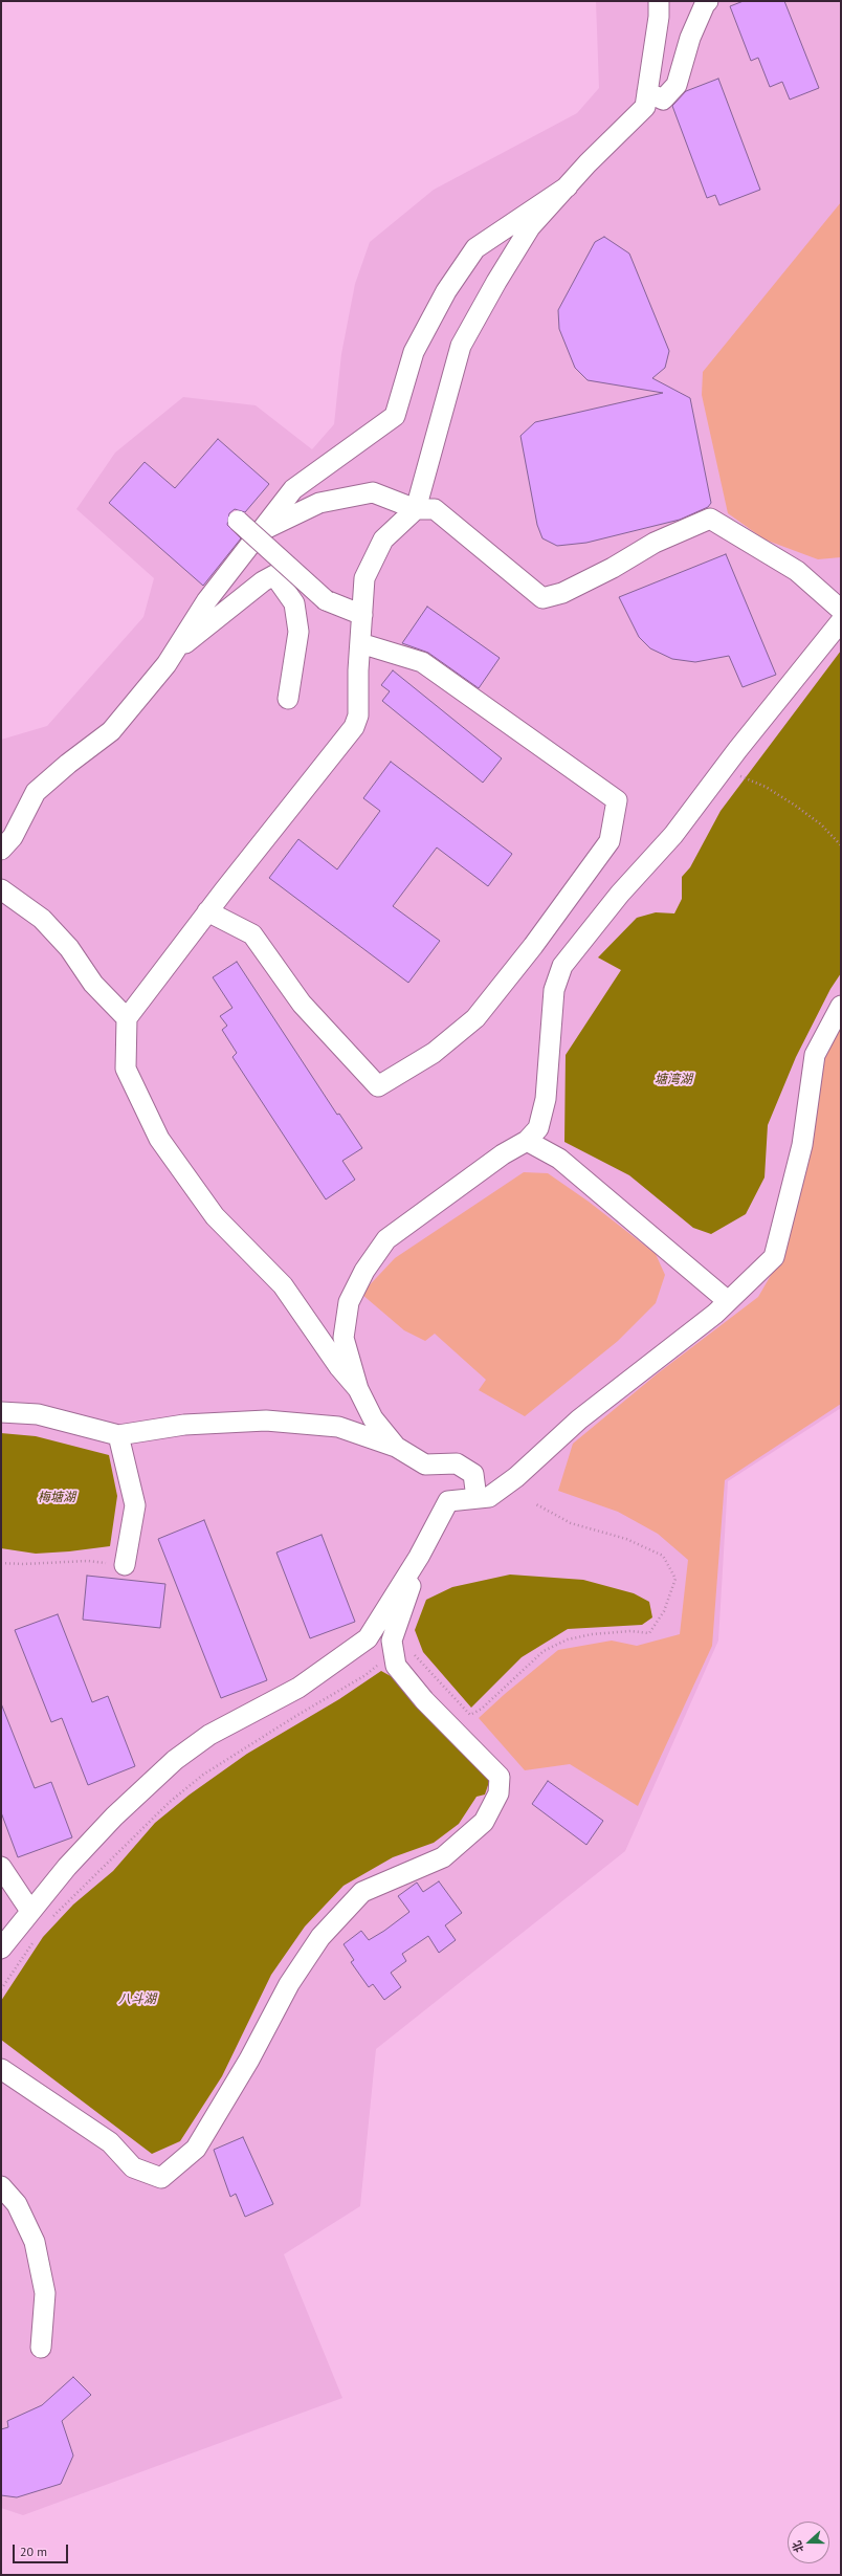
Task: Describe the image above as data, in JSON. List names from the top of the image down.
{
  "water": ["塘湾湖", "梅塘湖", "八斗湖"],
  "scale_bar": "20 m",
  "north": "left"
}
